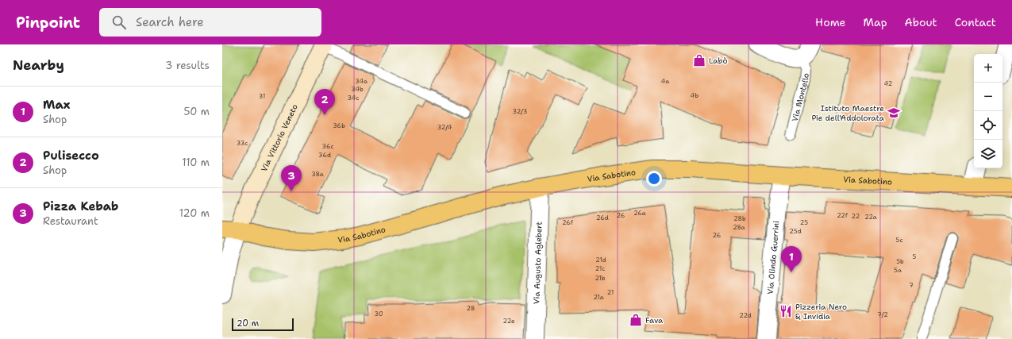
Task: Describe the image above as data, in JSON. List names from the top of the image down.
{
  "streets": {
    "main road": ["Via Sabotino"],
    "street": ["Via Vittorio Veneto", "Via Olindo Guerrini", "Via Augusto Aglebert"],
    "lane": ["Via Montello"]
  },
  "crossings": [
    ["Via Vittorio Veneto", "Via Sabotino"],
    ["Via Sabotino", "Via Olindo Guerrini"],
    ["Via Sabotino", "Via Augusto Aglebert"]
  ],
  "places": {
    "shop": ["Labò", "Fava"],
    "school or university": ["Istituto Maestre Pie dell'Addolorata"],
    "restaurant": ["Pizzeria Nero & Invidia"]
  },
  "house_numbers": [
    "34a",
    "4a",
    "42",
    "34b",
    "4b",
    "31",
    "34c",
    "32/3",
    "36b",
    "32/4",
    "33c",
    "36c",
    "36d",
    "38a",
    "26a",
    "26",
    "22f",
    "22",
    "22a",
    "26d",
    "28b",
    "26f",
    "25",
    "28a",
    "25d",
    "26",
    "5c",
    "5",
    "21d",
    "5b",
    "21c",
    "5a",
    "21b",
    "7",
    "21",
    "21a",
    "28",
    "30",
    "7/2",
    "22d",
    "22e"
  ],
  "scale_bar": "20 m",
  "page": {
    "header": "Pinpoint",
    "search": "Search here",
    "nav": [
      "Home",
      "Map",
      "About",
      "Contact"
    ],
    "heading": ["Nearby", "3 results"],
    "map_buttons": ["+", "−"],
    "list": [
      {
        "mark": "1",
        "name": "Max",
        "note": "Shop",
        "value": "50 m"
      },
      {
        "mark": "2",
        "name": "Pulisecco",
        "note": "Shop",
        "value": "110 m"
      },
      {
        "mark": "3",
        "name": "Pizza Kebab",
        "note": "Restaurant",
        "value": "120 m"
      }
    ],
    "pins": ["2", "3", "1"],
    "scale": "20 m"
  }
}
